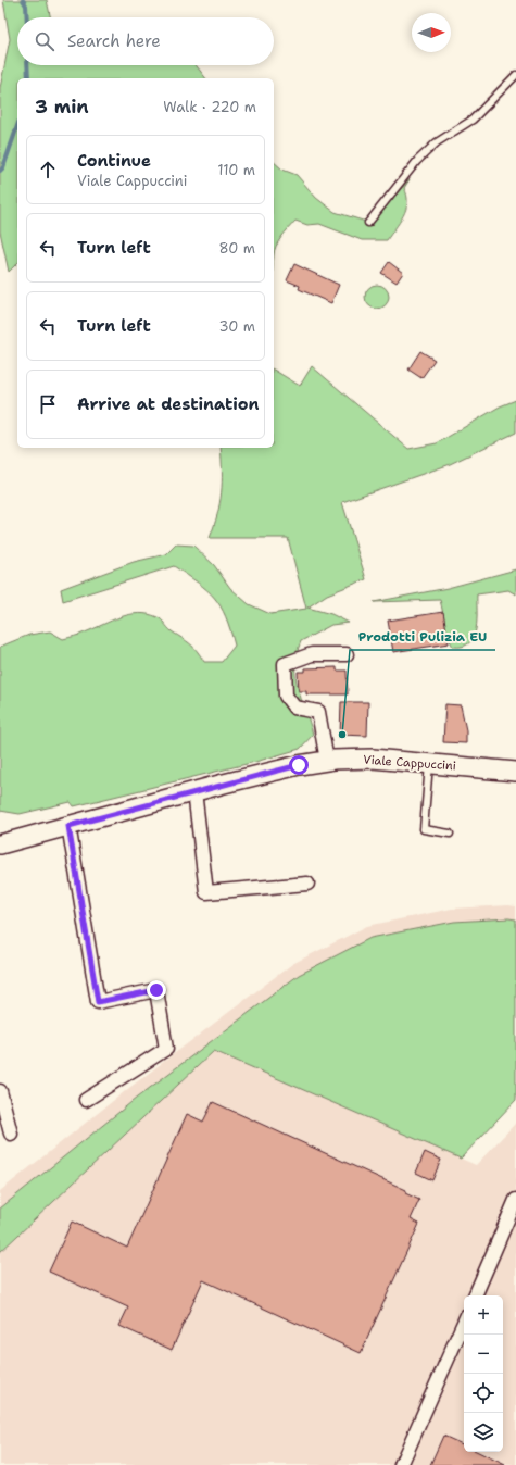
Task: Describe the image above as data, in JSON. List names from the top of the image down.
{
  "streets": {
    "street": ["Viale Cappuccini"]
  },
  "places": ["Prodotti Pulizia EU"],
  "north": "right",
  "page": {
    "search": "Search here",
    "heading": ["3 min", "Walk · 220 m"],
    "list": [
      ["Continue", "Viale Cappuccini", "110 m"],
      ["Turn left", "80 m"],
      ["Turn left", "30 m"],
      "Arrive at destination"
    ],
    "map_buttons": ["+", "−"]
  }
}
